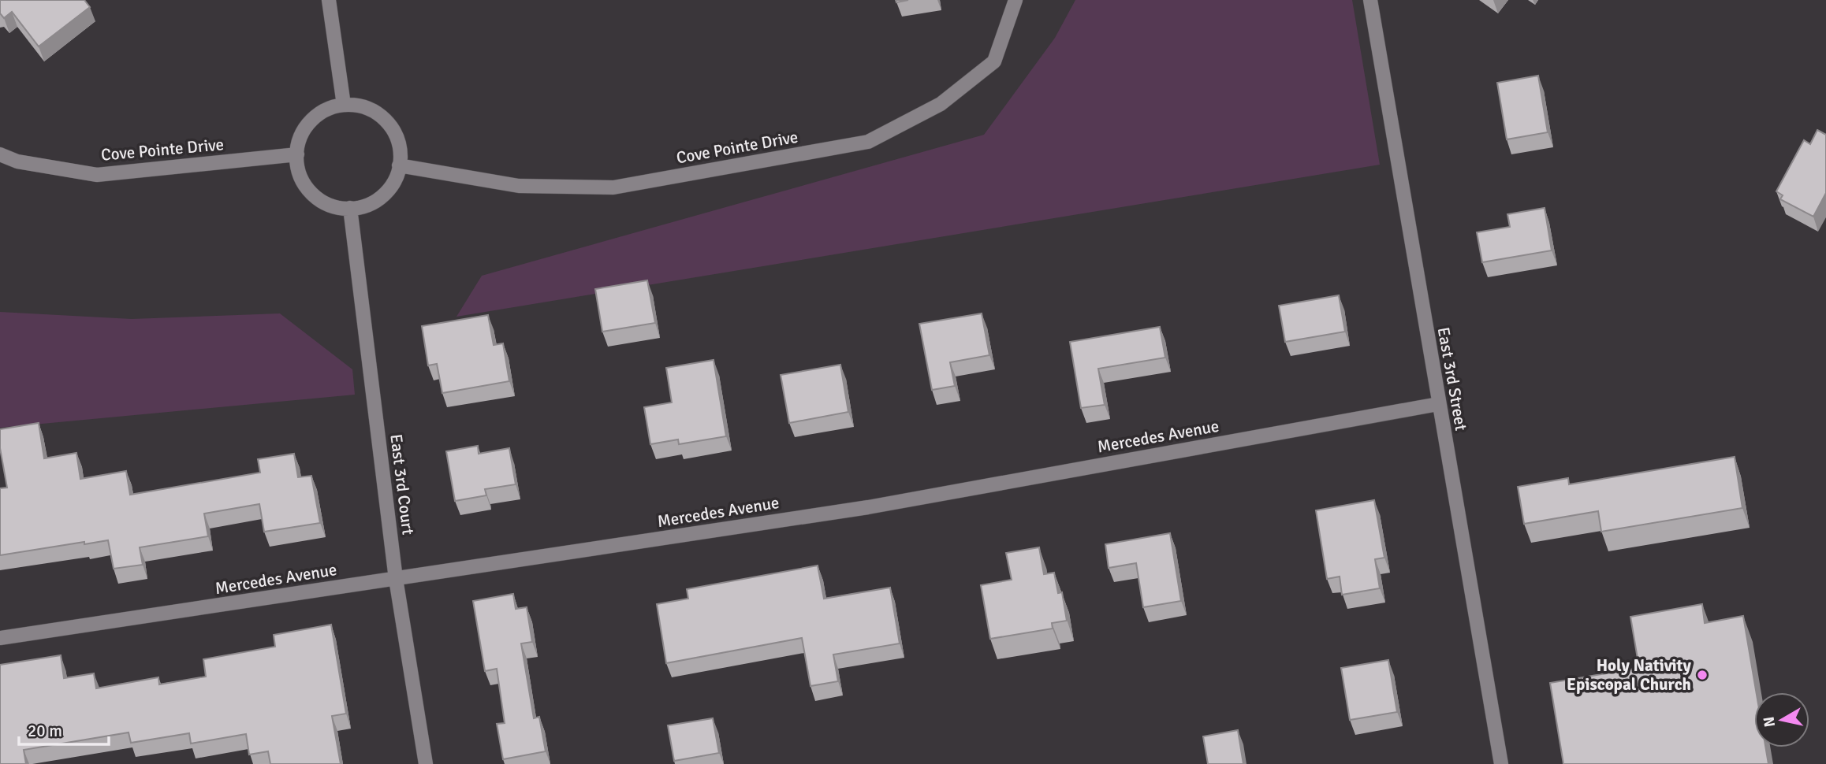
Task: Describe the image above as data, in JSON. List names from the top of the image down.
{
  "streets": {
    "street": [
      "Cove Pointe Drive",
      "East 3rd Street",
      "Mercedes Avenue",
      "East 3rd Court"
    ]
  },
  "crossings": [
    ["Cove Pointe Drive", "East 3rd Court"],
    ["East 3rd Street", "Mercedes Avenue"],
    ["Mercedes Avenue", "East 3rd Court"]
  ],
  "places": ["Holy Nativity Episcopal Church"],
  "scale_bar": "20 m",
  "north": "left"
}
